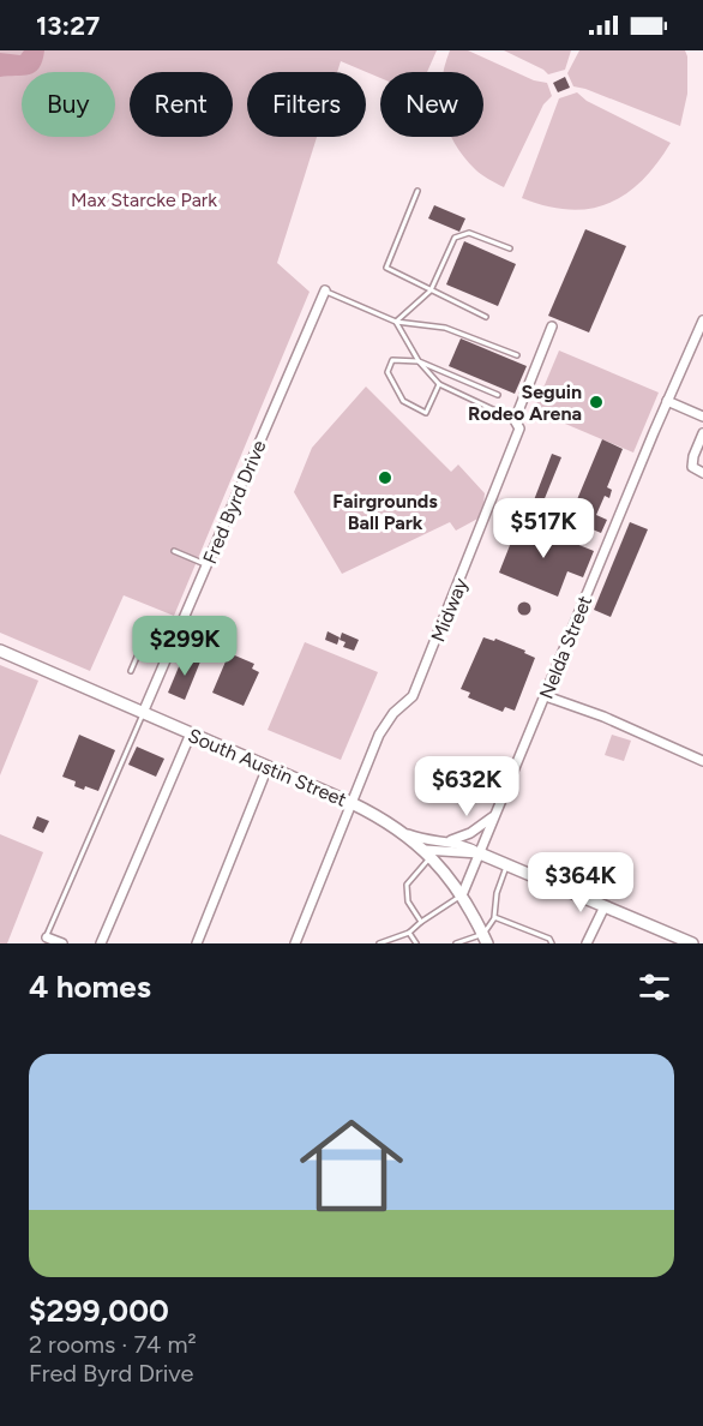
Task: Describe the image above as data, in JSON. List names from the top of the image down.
{
  "streets": {
    "main road": ["South Austin Street"],
    "street": ["Fred Byrd Drive", "Midway", "Nelda Street"]
  },
  "crossings": [
    ["Fred Byrd Drive", "South Austin Street"],
    ["Midway", "South Austin Street"],
    ["Nelda Street", "South Austin Street"]
  ],
  "parks": ["Max Starcke Park"],
  "places": ["Seguin Rodeo Arena", "Fairgrounds Ball Park"],
  "page": {
    "status": "13:27",
    "chip": [
      "Buy",
      "Rent",
      "Filters",
      "New"
    ],
    "price": [
      "$517K",
      "$299K",
      "$632K",
      "$364K"
    ],
    "heading": "4 homes",
    "list": [
      {
        "name": "$299,000",
        "note": "2 rooms · 74 m² · Fred Byrd Drive"
      }
    ]
  }
}
